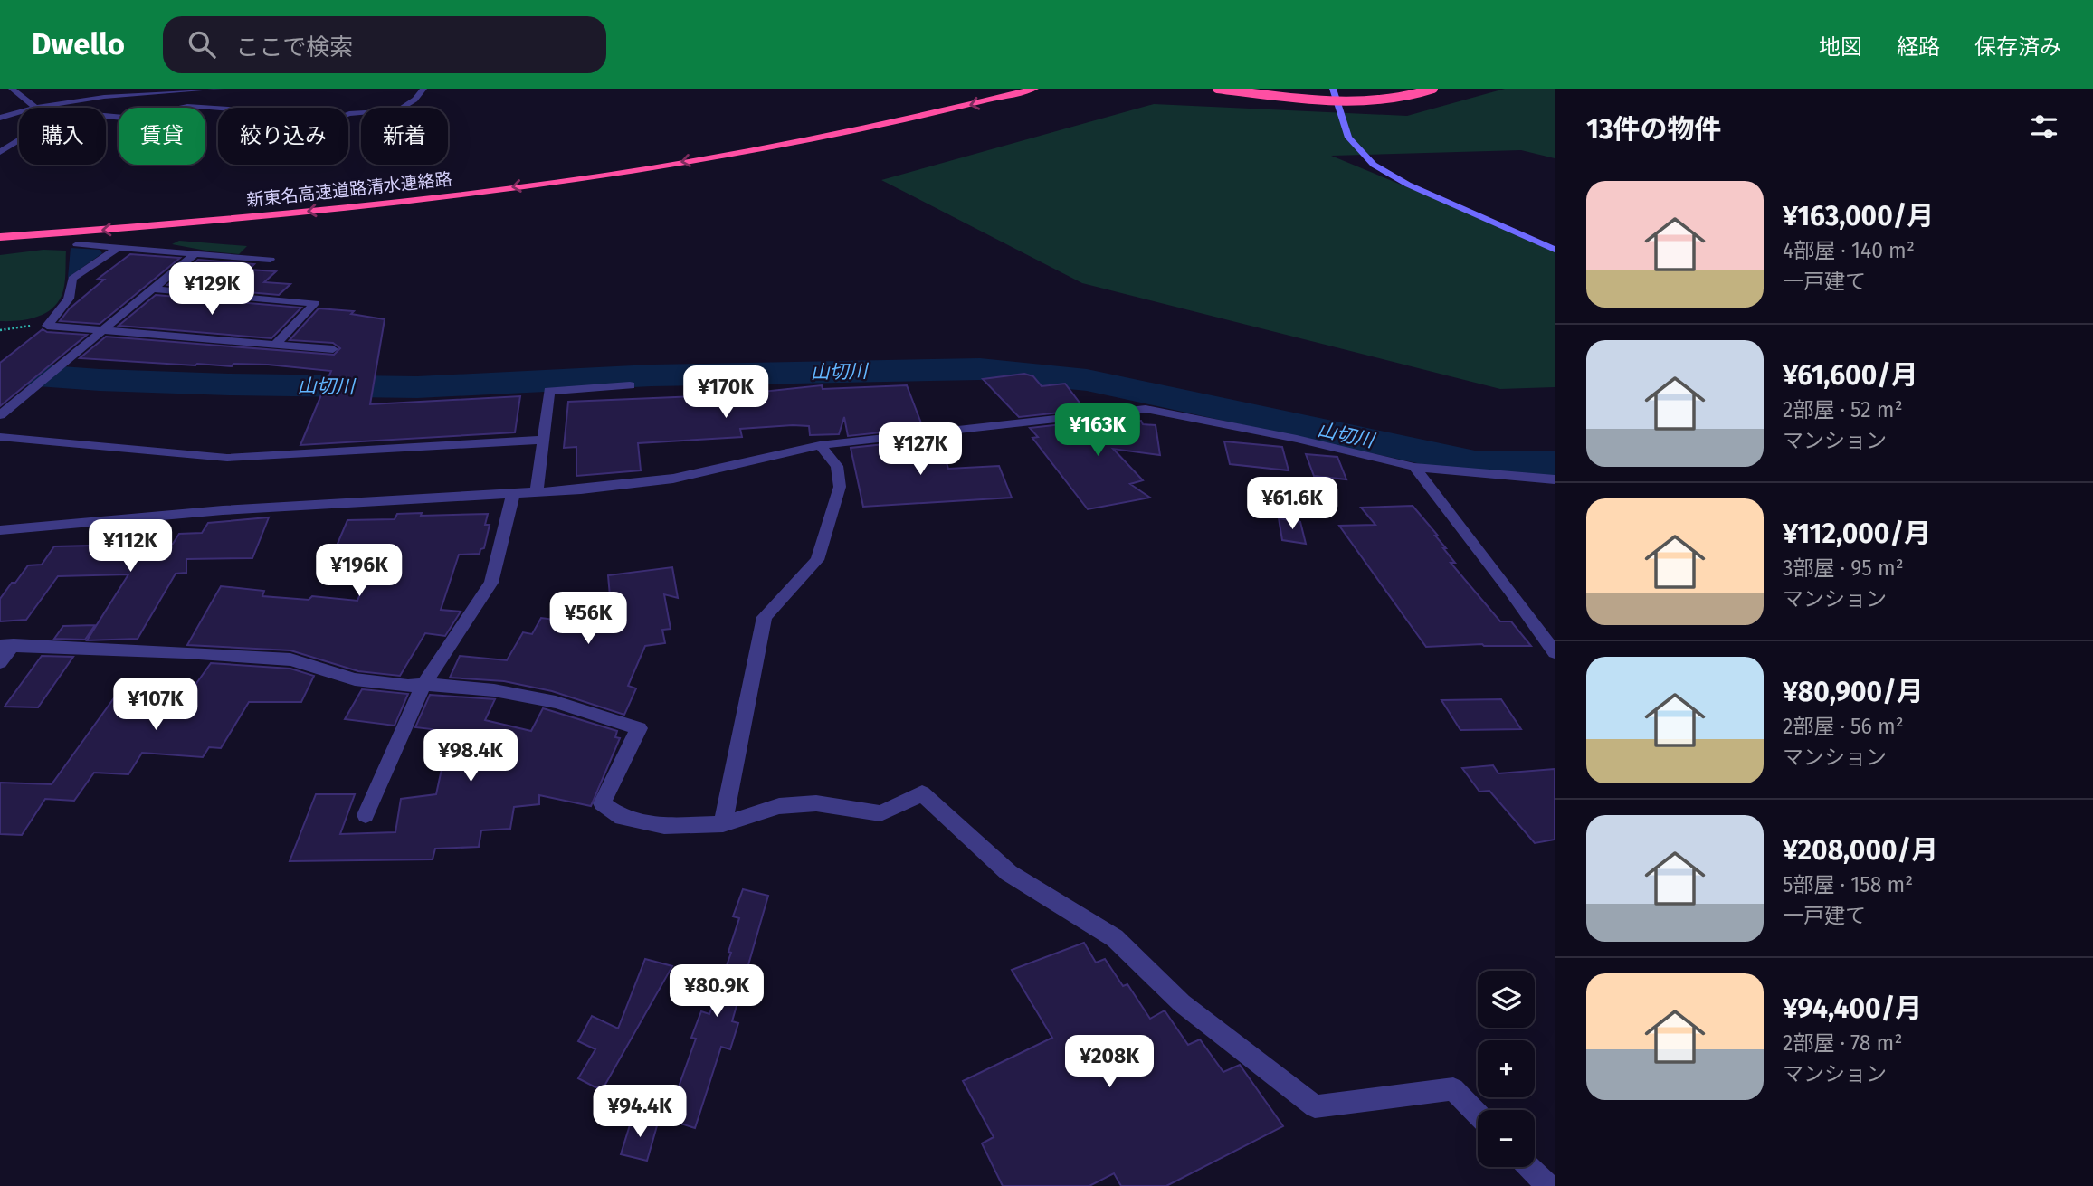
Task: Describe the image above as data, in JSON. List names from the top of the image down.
{
  "streets": {
    "highway": ["新東名高速道路清水連絡路"]
  },
  "water": ["山切川"],
  "page": {
    "header": "Dwello",
    "search": "ここで検索",
    "nav": ["地図", "経路", "保存済み"],
    "heading": "13件の物件",
    "chip": [
      "購入",
      "賃貸",
      "絞り込み",
      "新着"
    ],
    "list": [
      {
        "name": "¥163,000/月",
        "note": "4部屋 · 140 m² · 一戸建て"
      },
      {
        "name": "¥61,600/月",
        "note": "2部屋 · 52 m² · マンション"
      },
      {
        "name": "¥112,000/月",
        "note": "3部屋 · 95 m² · マンション"
      },
      {
        "name": "¥80,900/月",
        "note": "2部屋 · 56 m² · マンション"
      },
      {
        "name": "¥208,000/月",
        "note": "5部屋 · 158 m² · 一戸建て"
      },
      {
        "name": "¥94,400/月",
        "note": "2部屋 · 78 m² · マンション"
      }
    ],
    "price": [
      "¥129K",
      "¥170K",
      "¥163K",
      "¥127K",
      "¥61.6K",
      "¥112K",
      "¥196K",
      "¥56K",
      "¥107K",
      "¥98.4K",
      "¥80.9K",
      "¥208K",
      "¥94.4K"
    ],
    "map_buttons": ["+", "−"]
  }
}
